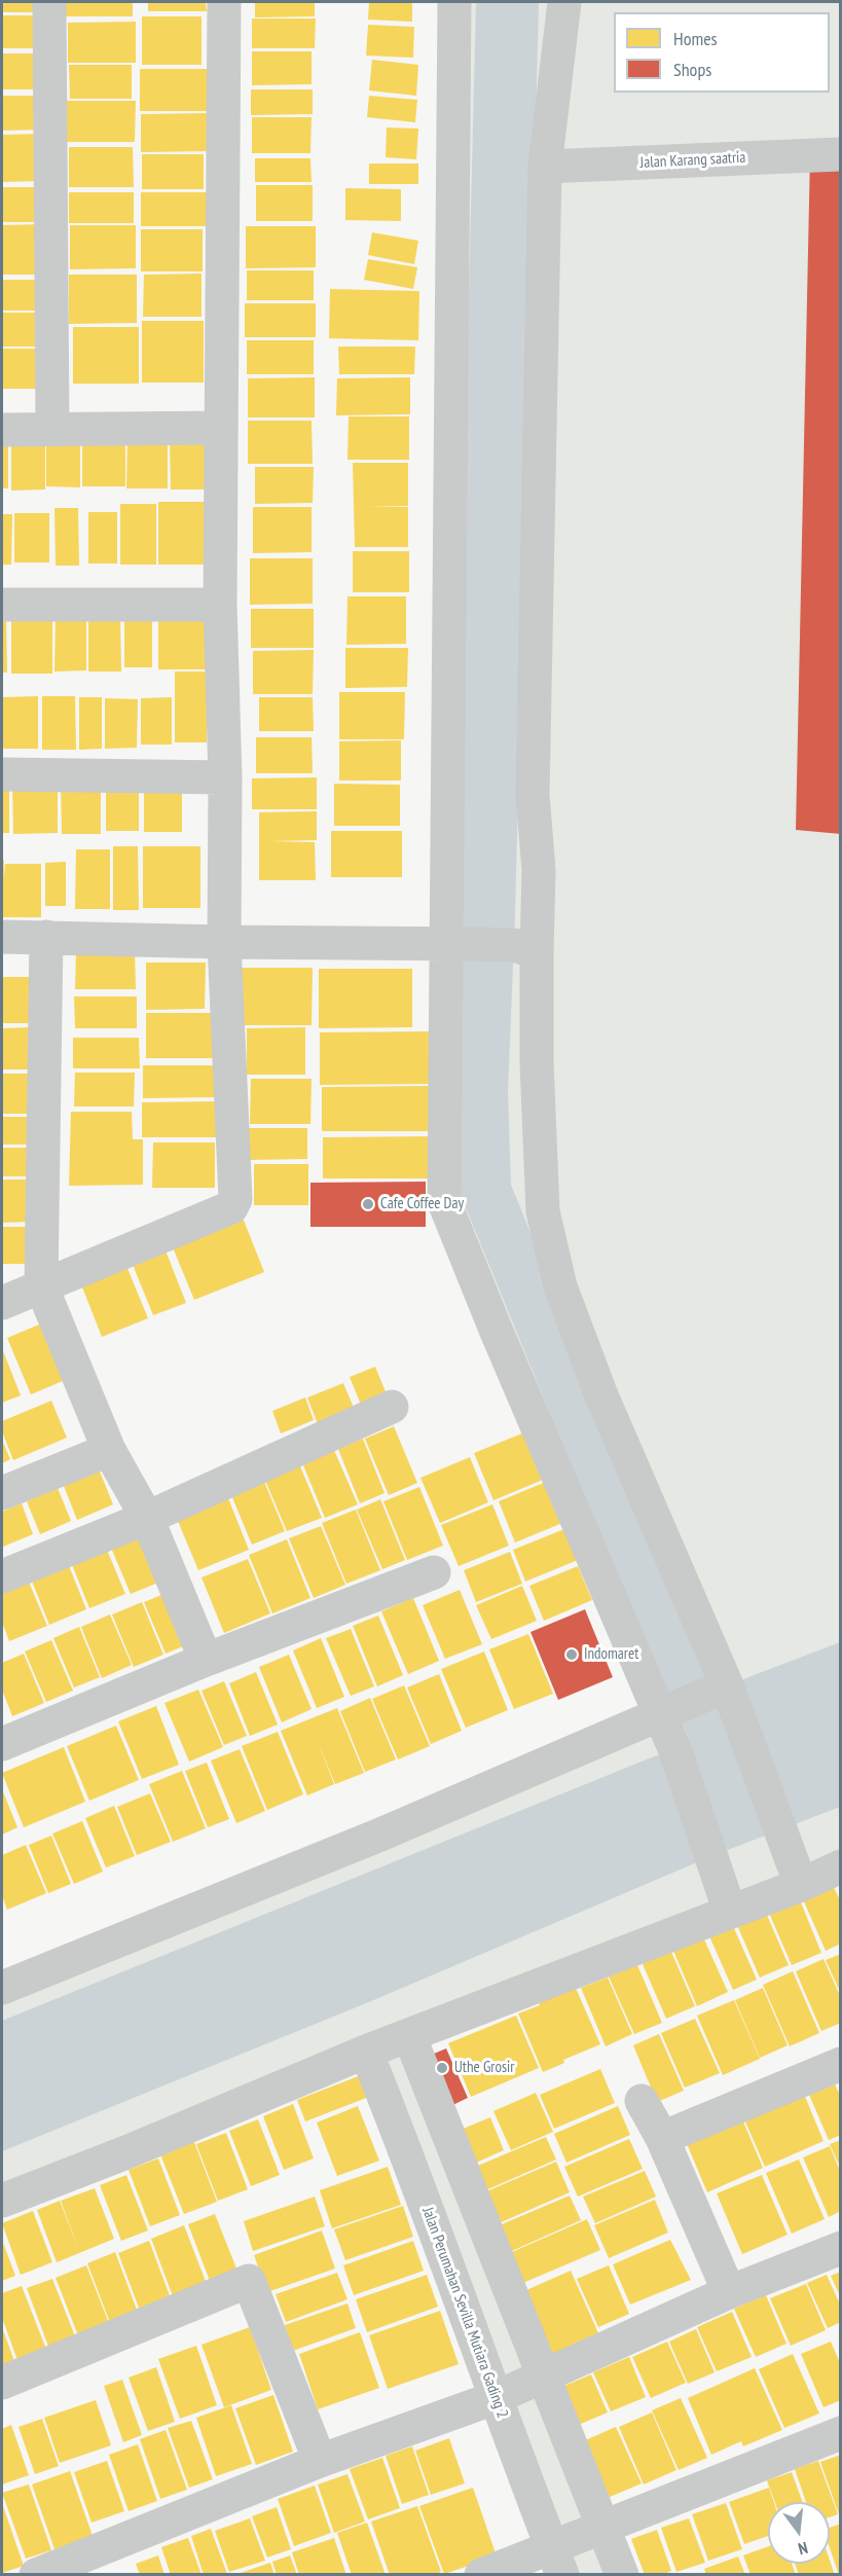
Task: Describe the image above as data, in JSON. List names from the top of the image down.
{
  "streets": {
    "street": ["Jalan Karang saatria", "Jalan Perumahan Sevilla Mutiara Gading 2"]
  },
  "places": ["Cafe Coffee Day", "Indomaret", "Uthe Grosir"],
  "legend": ["Homes", "Shops"],
  "north": "bottom"
}
